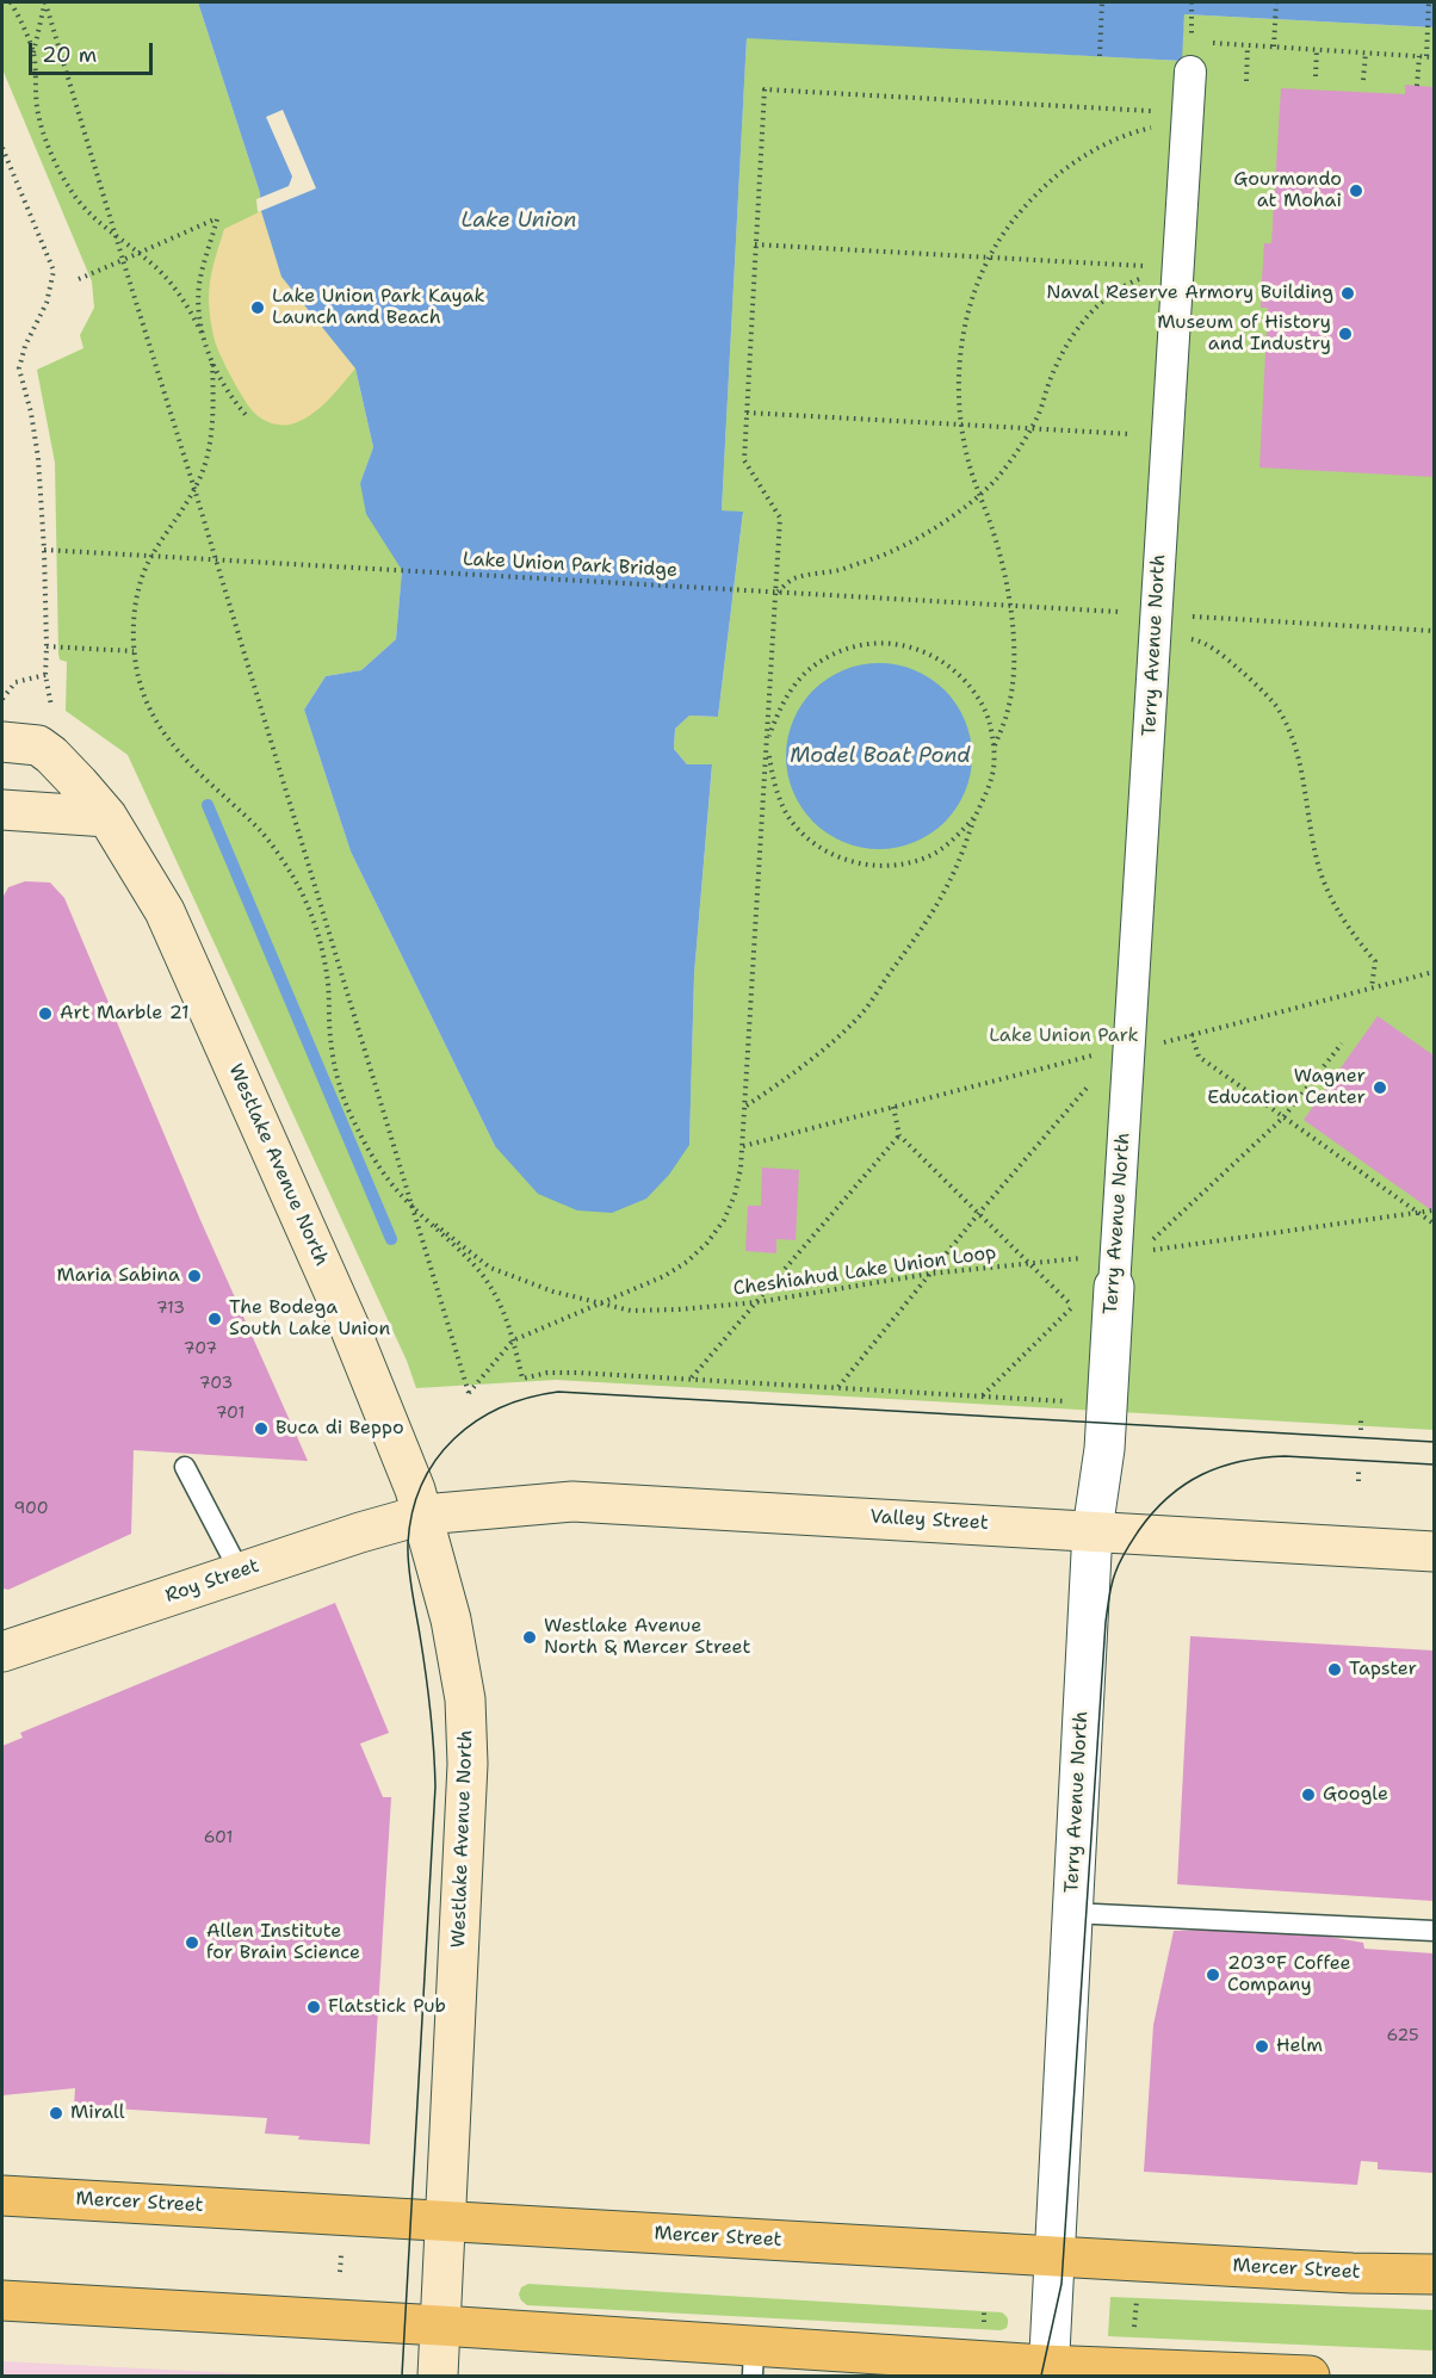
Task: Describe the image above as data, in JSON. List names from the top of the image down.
{
  "streets": {
    "main road": [
      "Westlake Avenue North",
      "Valley Street",
      "Roy Street",
      "Mercer Street"
    ],
    "street": ["Terry Avenue North"],
    "path": ["Lake Union Park Bridge", "Cheshiahud Lake Union Loop"]
  },
  "crossings": [
    ["Lake Union Park Bridge", "Terry Avenue North"],
    ["Lake Union Park Bridge", "Cheshiahud Lake Union Loop"],
    ["Terry Avenue North", "Cheshiahud Lake Union Loop"],
    ["Terry Avenue North", "Valley Street"],
    ["Terry Avenue North", "Mercer Street"],
    ["Westlake Avenue North", "Valley Street"],
    ["Westlake Avenue North", "Roy Street"],
    ["Westlake Avenue North", "Mercer Street"],
    ["Valley Street", "Roy Street"]
  ],
  "water": ["Lake Union", "Model Boat Pond"],
  "parks": ["Lake Union Park"],
  "places": [
    "Gourmondo at Mohai",
    "Naval Reserve Armory Building",
    "Lake Union Park Kayak Launch and Beach",
    "Museum of History and Industry",
    "Art Marble 21",
    "Wagner Education Center",
    "Maria Sabina",
    "The Bodega South Lake Union",
    "Buca di Beppo",
    "Westlake Avenue North & Mercer Street",
    "Tapster",
    "Google",
    "Allen Institute for Brain Science",
    "203ºF Coffee Company",
    "Flatstick Pub",
    "Helm",
    "Mirall"
  ],
  "house_numbers": [
    "713",
    "707",
    "703",
    "701",
    "900",
    "601",
    "625"
  ],
  "scale_bar": "20 m"
}
